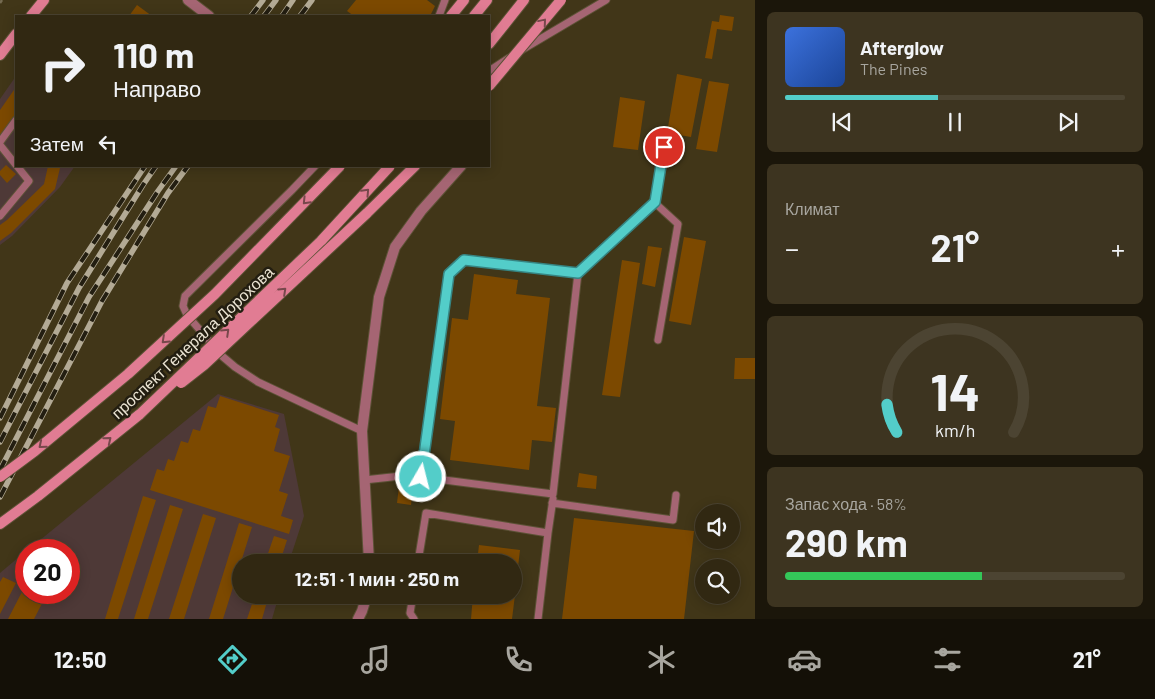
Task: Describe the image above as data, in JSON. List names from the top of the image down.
{
  "streets": {
    "main road": ["проспект Генерала Дорохова"]
  },
  "page": {
    "turn": ["110 m", "Направо"],
    "song": ["Afterglow", "The Pines"],
    "then": "Затем",
    "tile": [
      "Климат",
      ["Запас хода · 58%", "290 km"]
    ],
    "heat": ["−", "21°", "+"],
    "limit": "20",
    "trip": "12:51 · 1 мин · 250 m",
    "tabs": ["12:50", "21°"],
    "gauge": ["14", "km/h"]
  }
}
